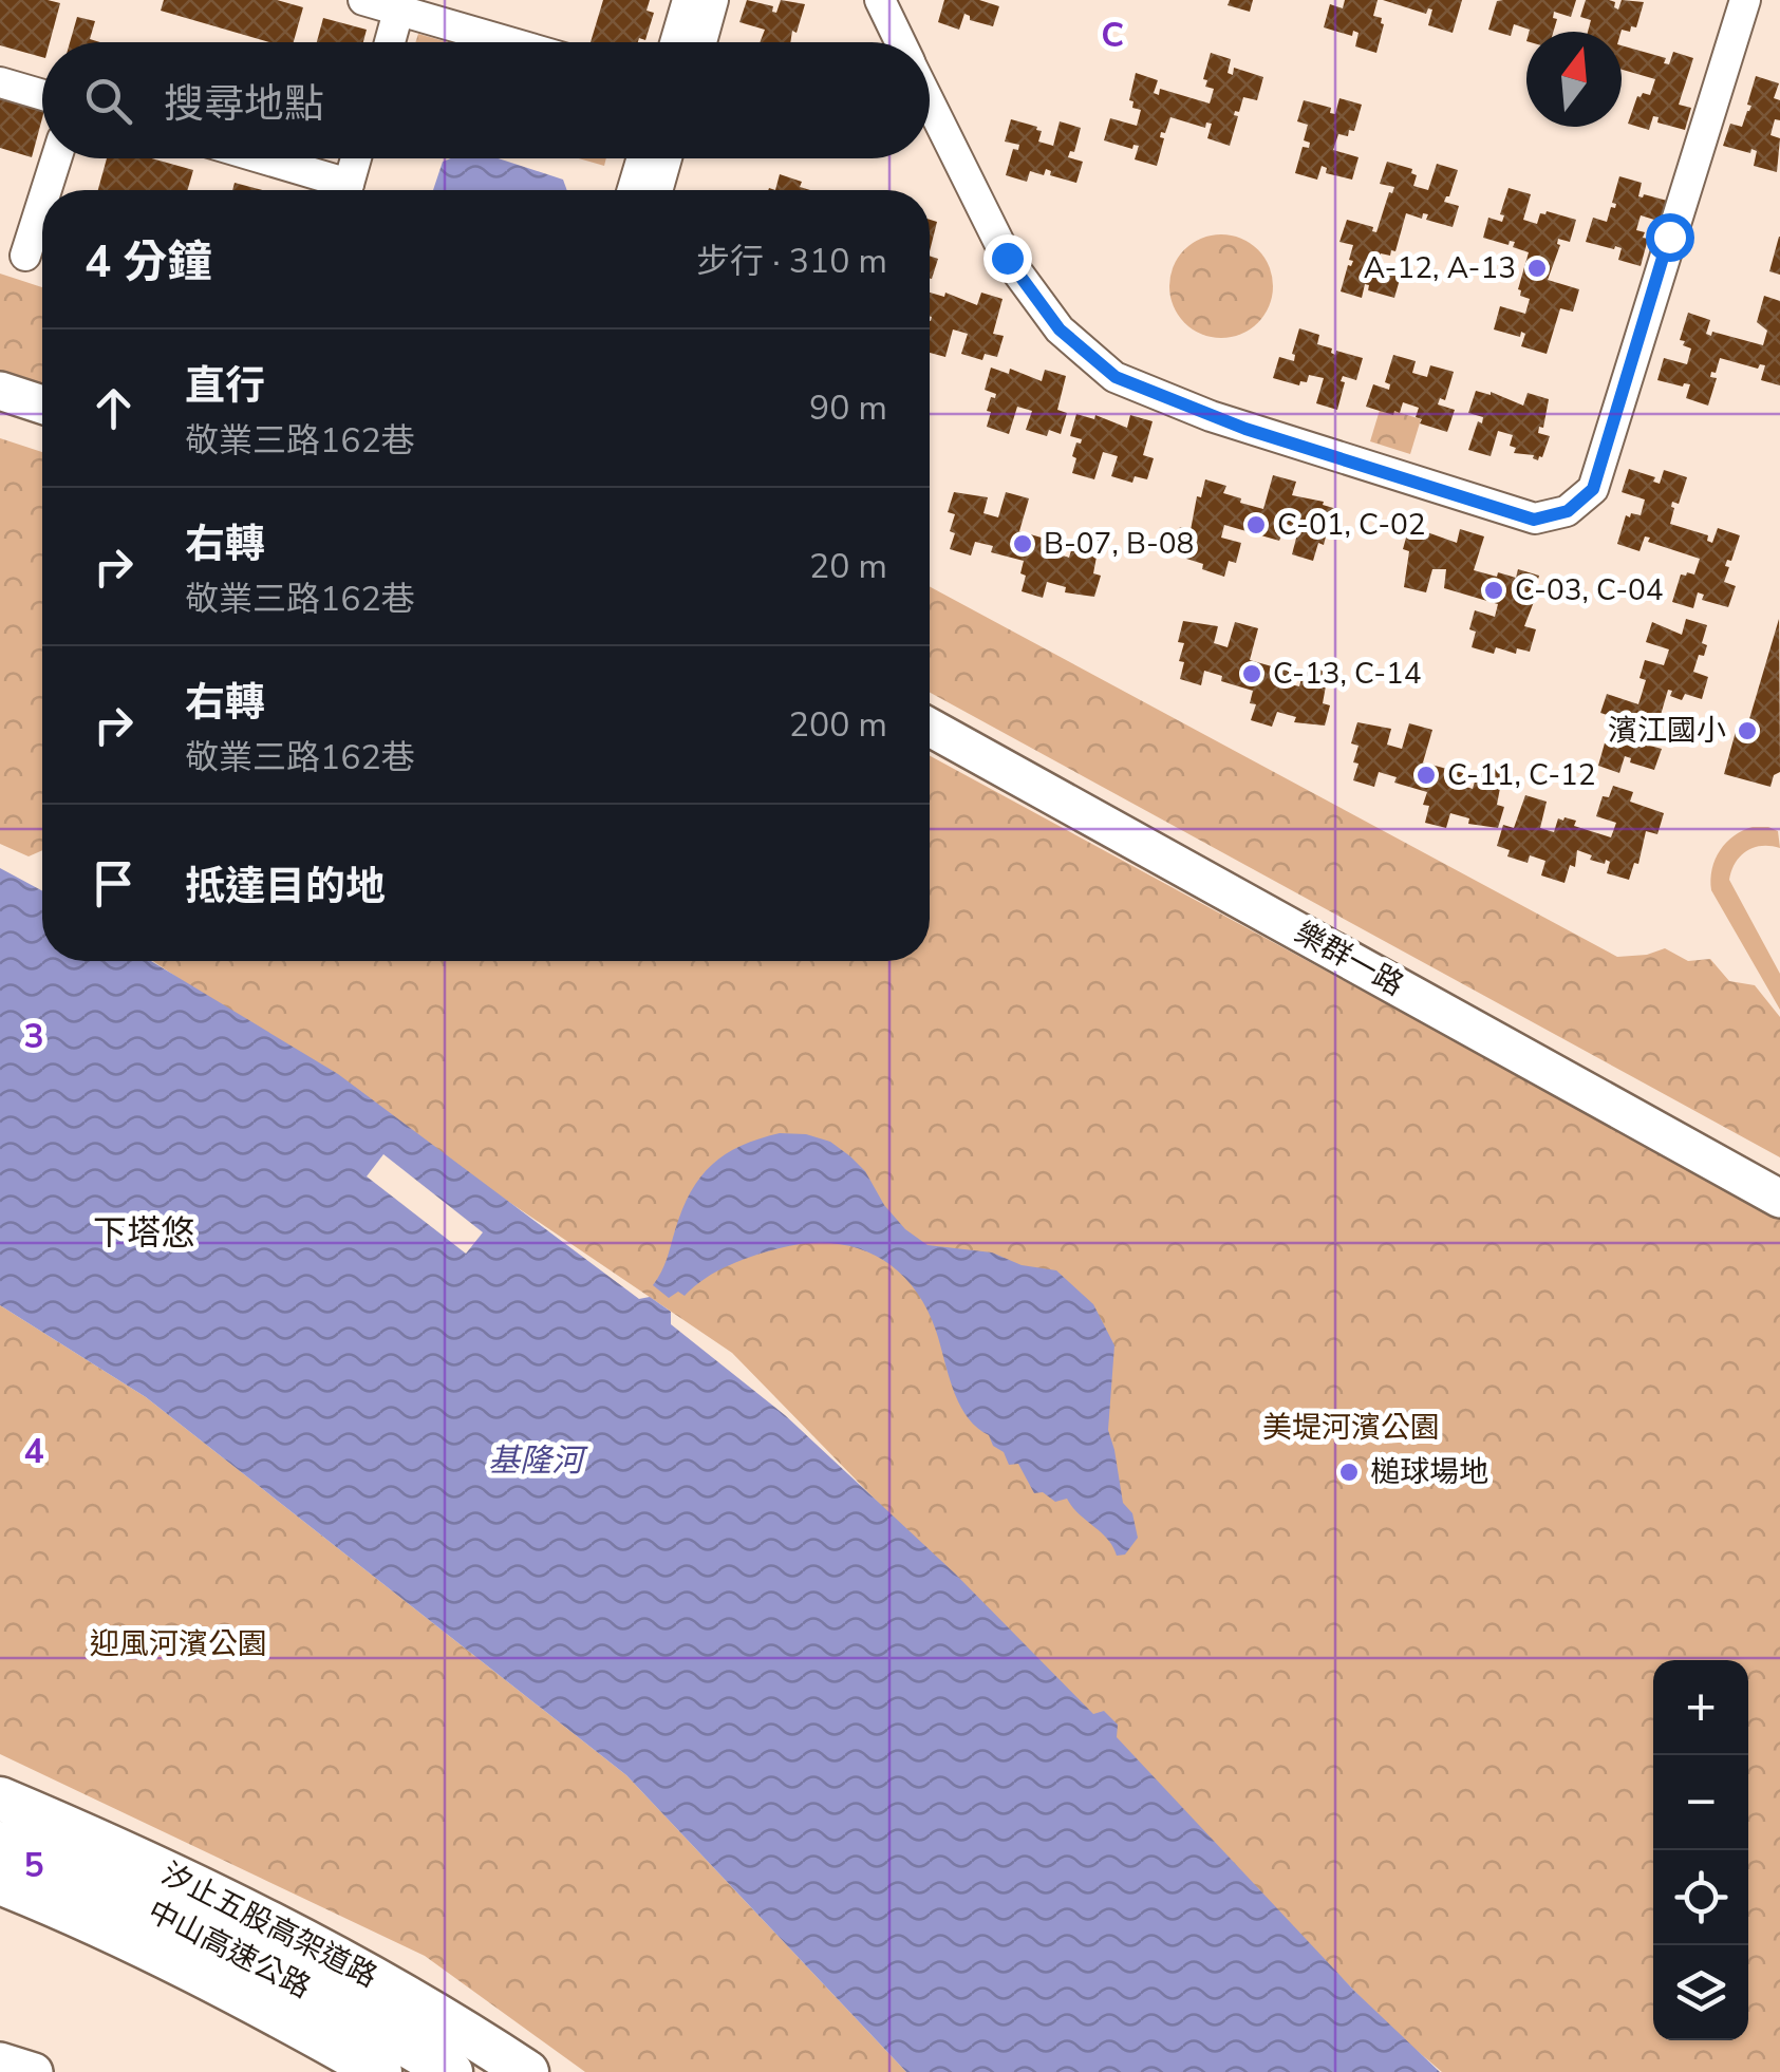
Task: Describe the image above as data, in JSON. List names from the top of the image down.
{
  "streets": {
    "highway": ["汐止五股高架道路", "中山高速公路"],
    "main road": ["樂群一路"]
  },
  "districts": ["下塔悠"],
  "water": ["基隆河"],
  "parks": ["美堤河濱公園", "迎風河濱公園"],
  "places": [
    "A-12, A-13",
    "C-01, C-02",
    "B-07, B-08",
    "C-03, C-04",
    "C-13, C-14",
    "濱江國小",
    "C-11, C-12",
    "槌球場地"
  ],
  "north": "top",
  "page": {
    "search": "搜尋地點",
    "heading": ["4 分鐘", "步行 · 310 m"],
    "list": [
      ["直行", "敬業三路162巷", "90 m"],
      ["右轉", "敬業三路162巷", "20 m"],
      ["右轉", "敬業三路162巷", "200 m"],
      "抵達目的地"
    ],
    "map_buttons": ["+", "−"]
  },
  "grid": {
    "columns": ["C"],
    "rows": ["3", "4", "5"]
  }
}
